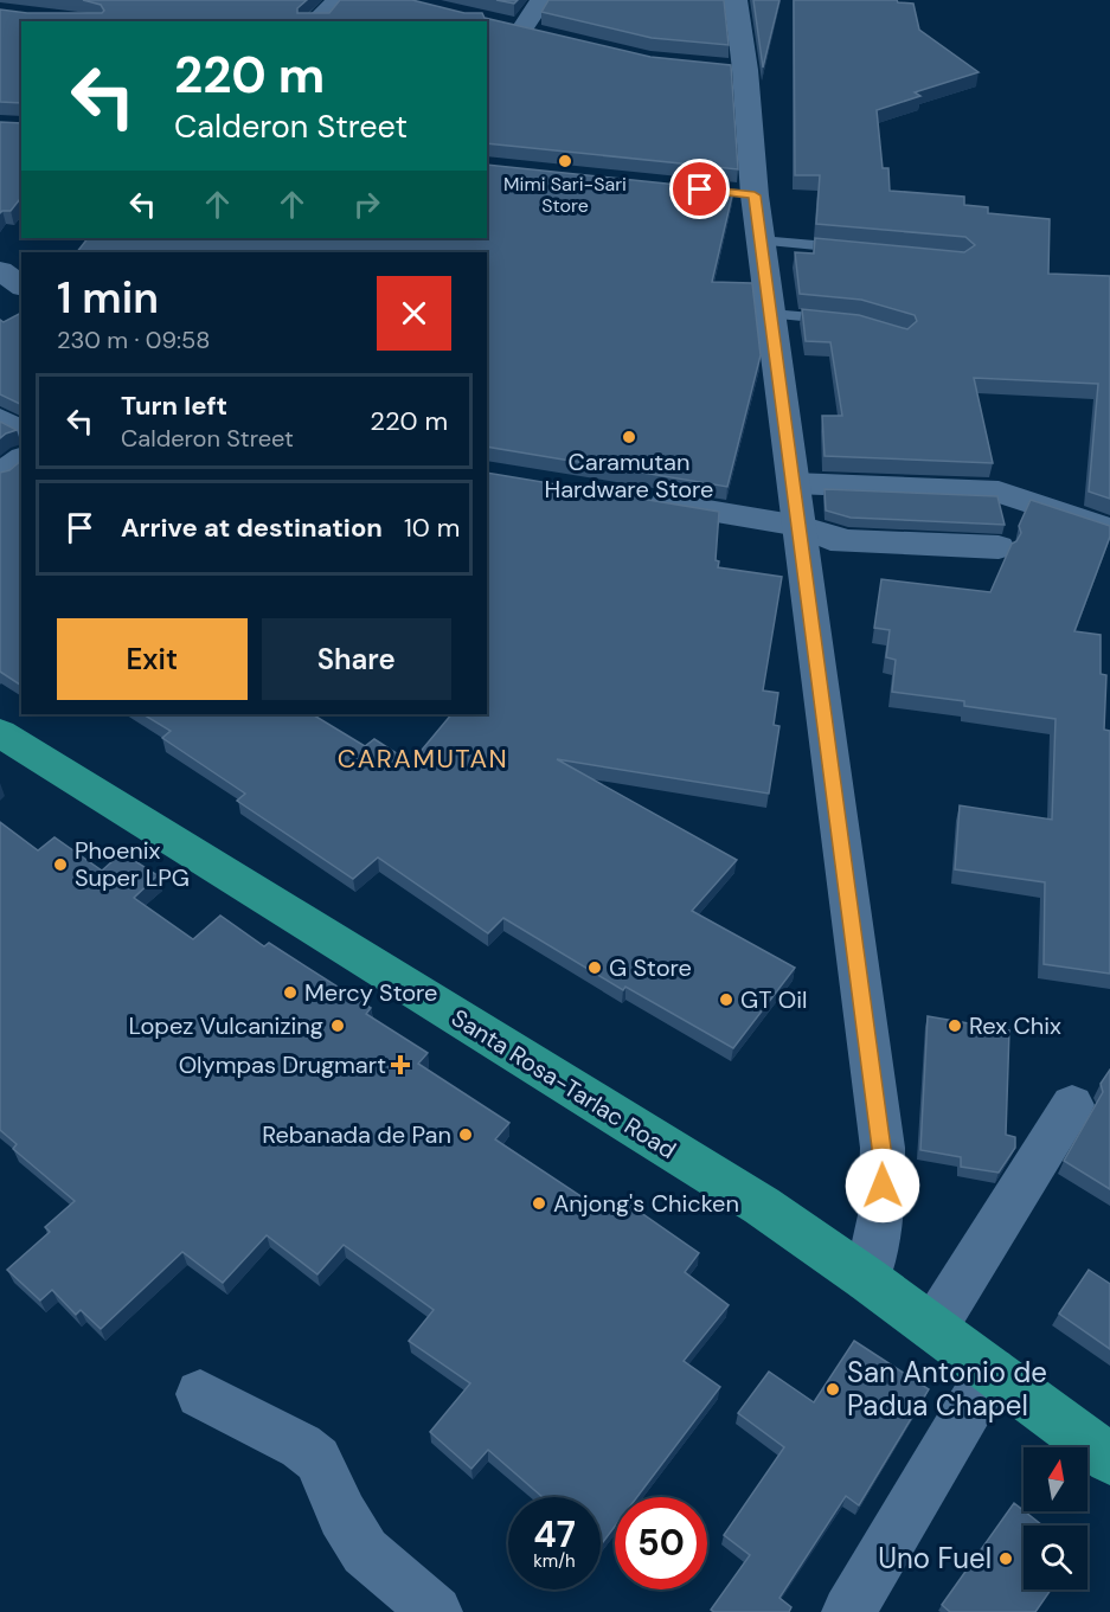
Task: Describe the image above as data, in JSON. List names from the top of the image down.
{
  "streets": {
    "highway": ["Santa Rosa-Tarlac Road"]
  },
  "districts": ["CARAMUTAN"],
  "places": {
    "other": [
      "Mimi Sari-Sari Store",
      "Caramutan Hardware Store",
      "Phoenix Super LPG",
      "G Store",
      "Mercy Store",
      "GT Oil",
      "Lopez Vulcanizing",
      "Rex Chix",
      "Rebanada de Pan",
      "Anjong's Chicken",
      "San Antonio de Padua Chapel",
      "Uno Fuel"
    ],
    "health": ["Olympas Drugmart"]
  },
  "north": "top",
  "page": {
    "turn": ["220 m", "Calderon Street"],
    "heading": ["1 min", "230 m · 09:58"],
    "list": [
      {
        "name": "Turn left",
        "note": "Calderon Street",
        "value": "220 m"
      },
      {
        "name": "Arrive at destination",
        "value": "10 m"
      }
    ],
    "buttons": ["Exit", "Share"],
    "speed": "47 km/h",
    "limit": "50"
  }
}
